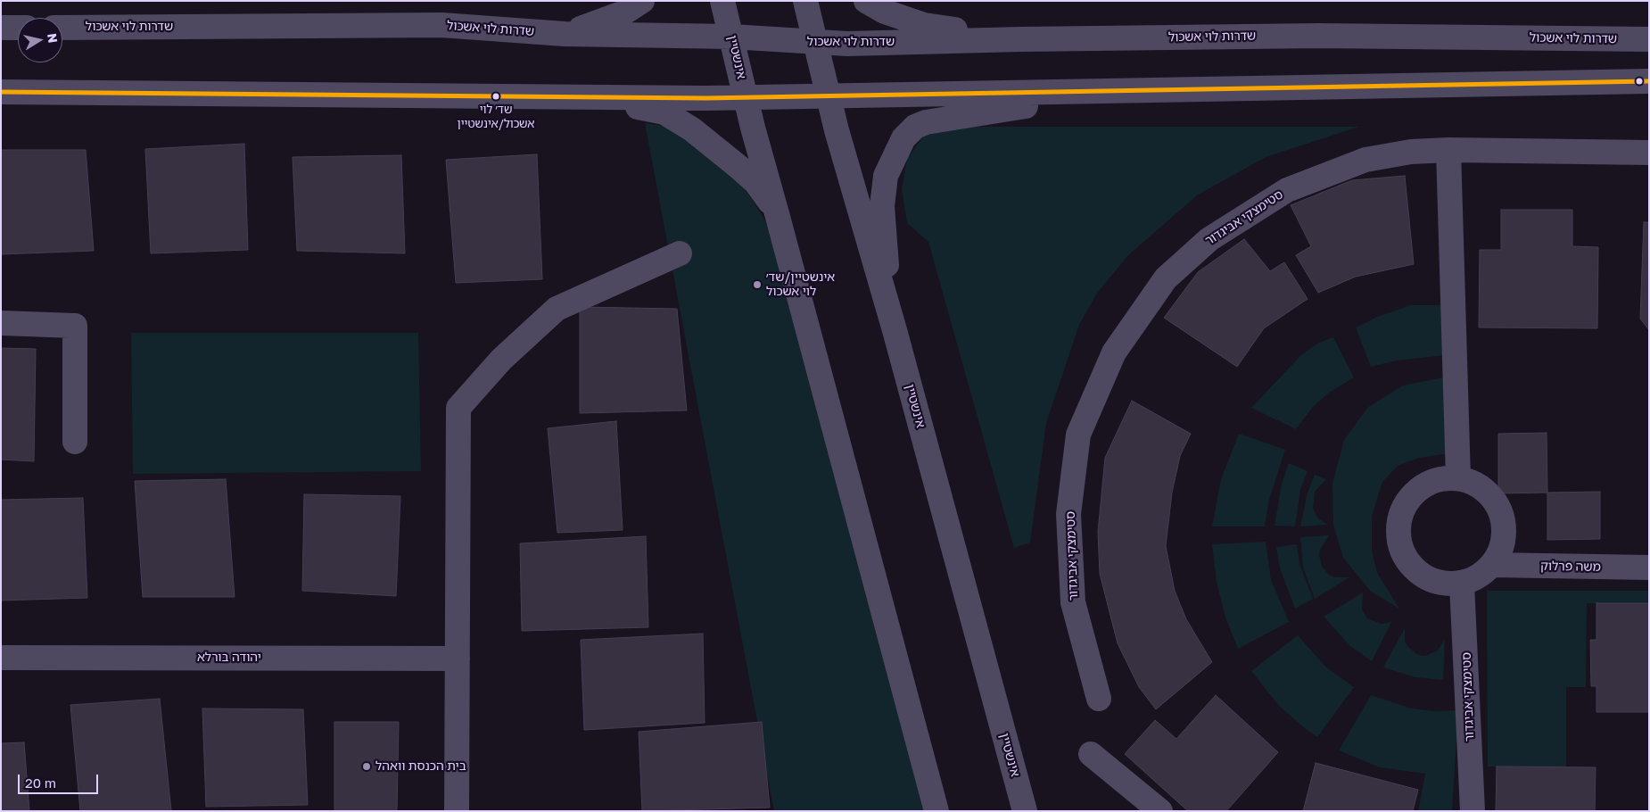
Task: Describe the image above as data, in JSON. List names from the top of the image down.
{
  "streets": {
    "street": [
      "שדרות לוי אשכול",
      "אינשטיין",
      "סטימצקי אביגדור",
      "משה פרלוק",
      "יהודה בורלא"
    ]
  },
  "crossings": [
    ["שדרות לוי אשכול", "אינשטיין"],
    ["סטימצקי אביגדור", "משה פרלוק"]
  ],
  "places": ["שד׳ לוי אשכול/אינשטיין", "אינשטיין/שד׳ לוי אשכול", "בית הכנסת וואהל"],
  "scale_bar": "20 m",
  "north": "right"
}
